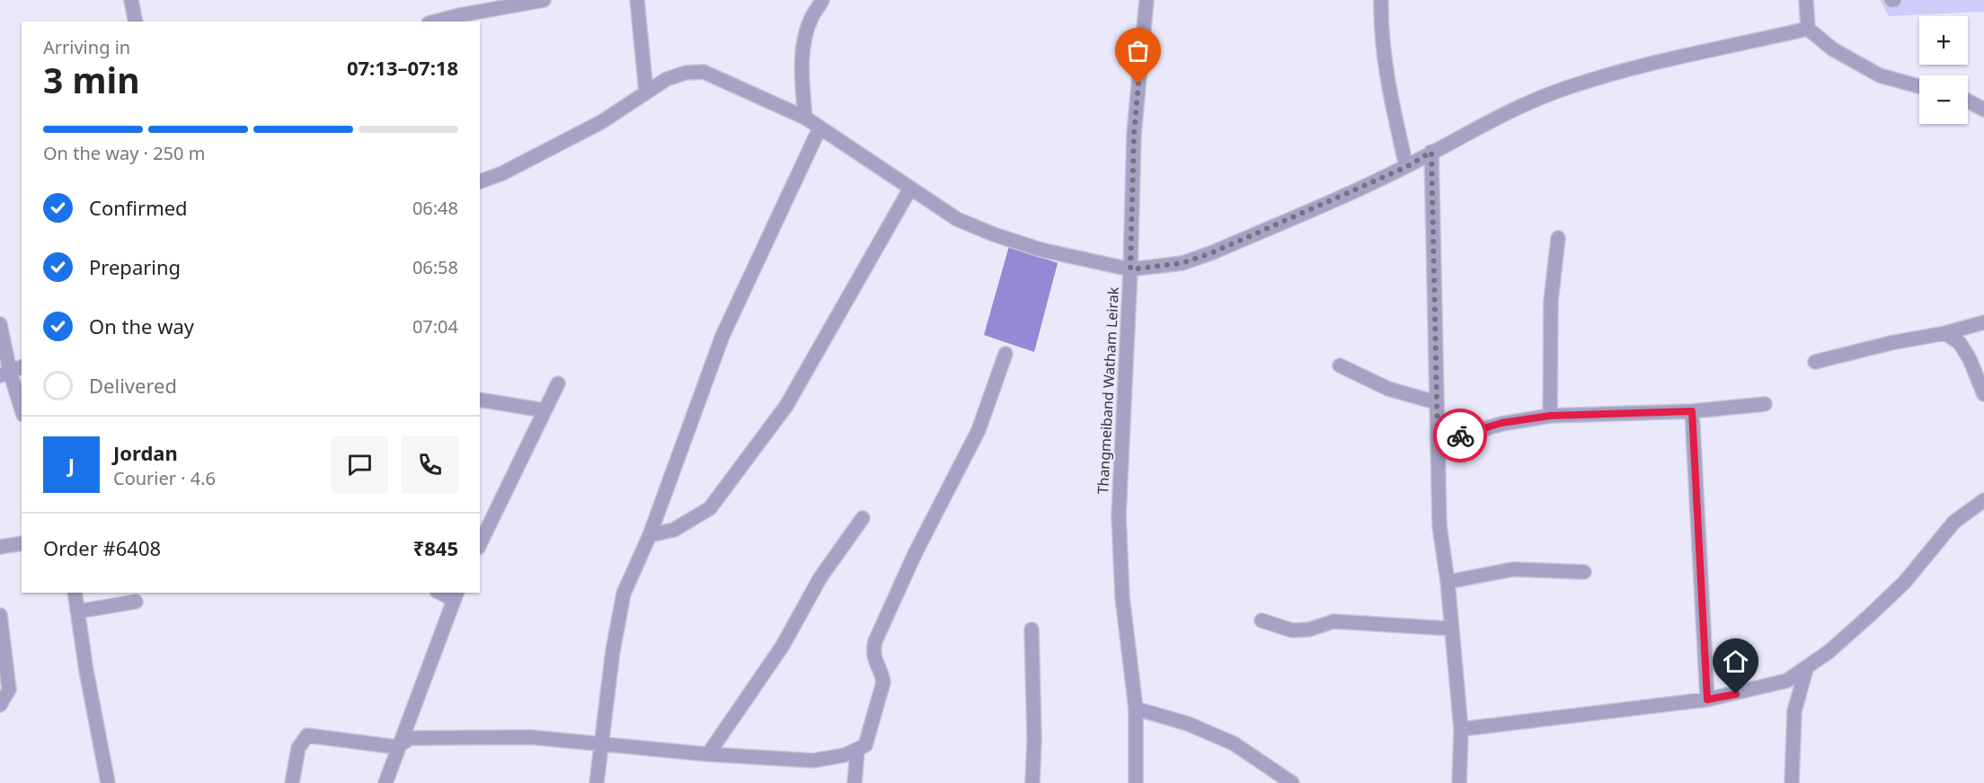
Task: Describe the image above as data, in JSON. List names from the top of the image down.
{
  "streets": {
    "street": ["Thangmeiband Watham Leirak"]
  },
  "page": {
    "map_buttons": ["+", "−"],
    "heading": ["3 min", "Arriving in", "07:13–07:18"],
    "panel": [
      "Jordan",
      "Courier · 4.6",
      "Order #6408",
      "₹845"
    ],
    "bar": "On the way · 250 m",
    "list": [
      ["Confirmed", "06:48"],
      ["Preparing", "06:58"],
      ["On the way", "07:04"],
      "Delivered"
    ],
    "round": "J"
  }
}
